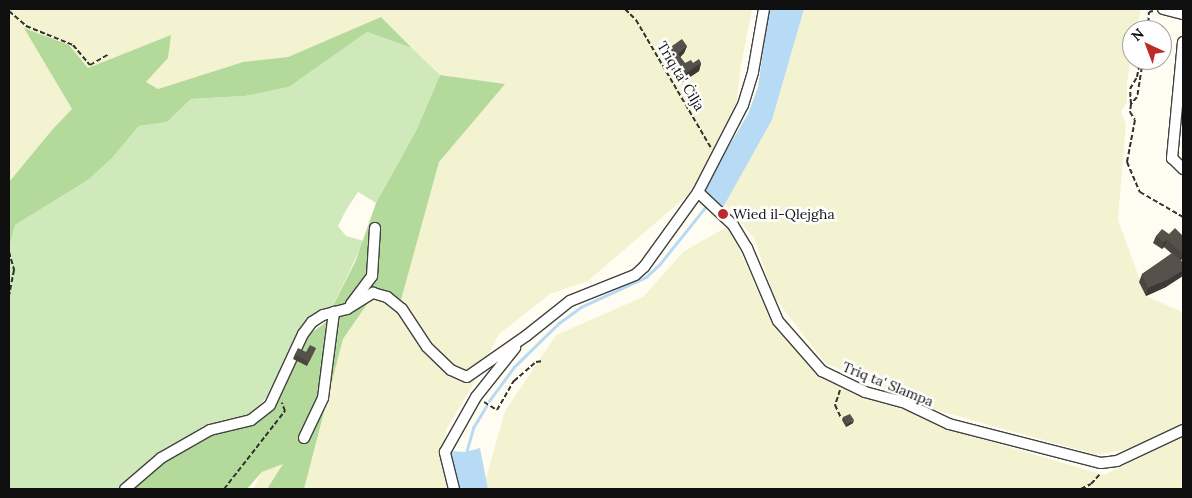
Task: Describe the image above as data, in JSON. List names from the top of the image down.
{
  "streets": {
    "street": ["Triq ta' Slampa"],
    "path": ["Triq ta' Ċilja"]
  },
  "places": ["Wied il-Qlejgħa"],
  "north": "top left"
}
